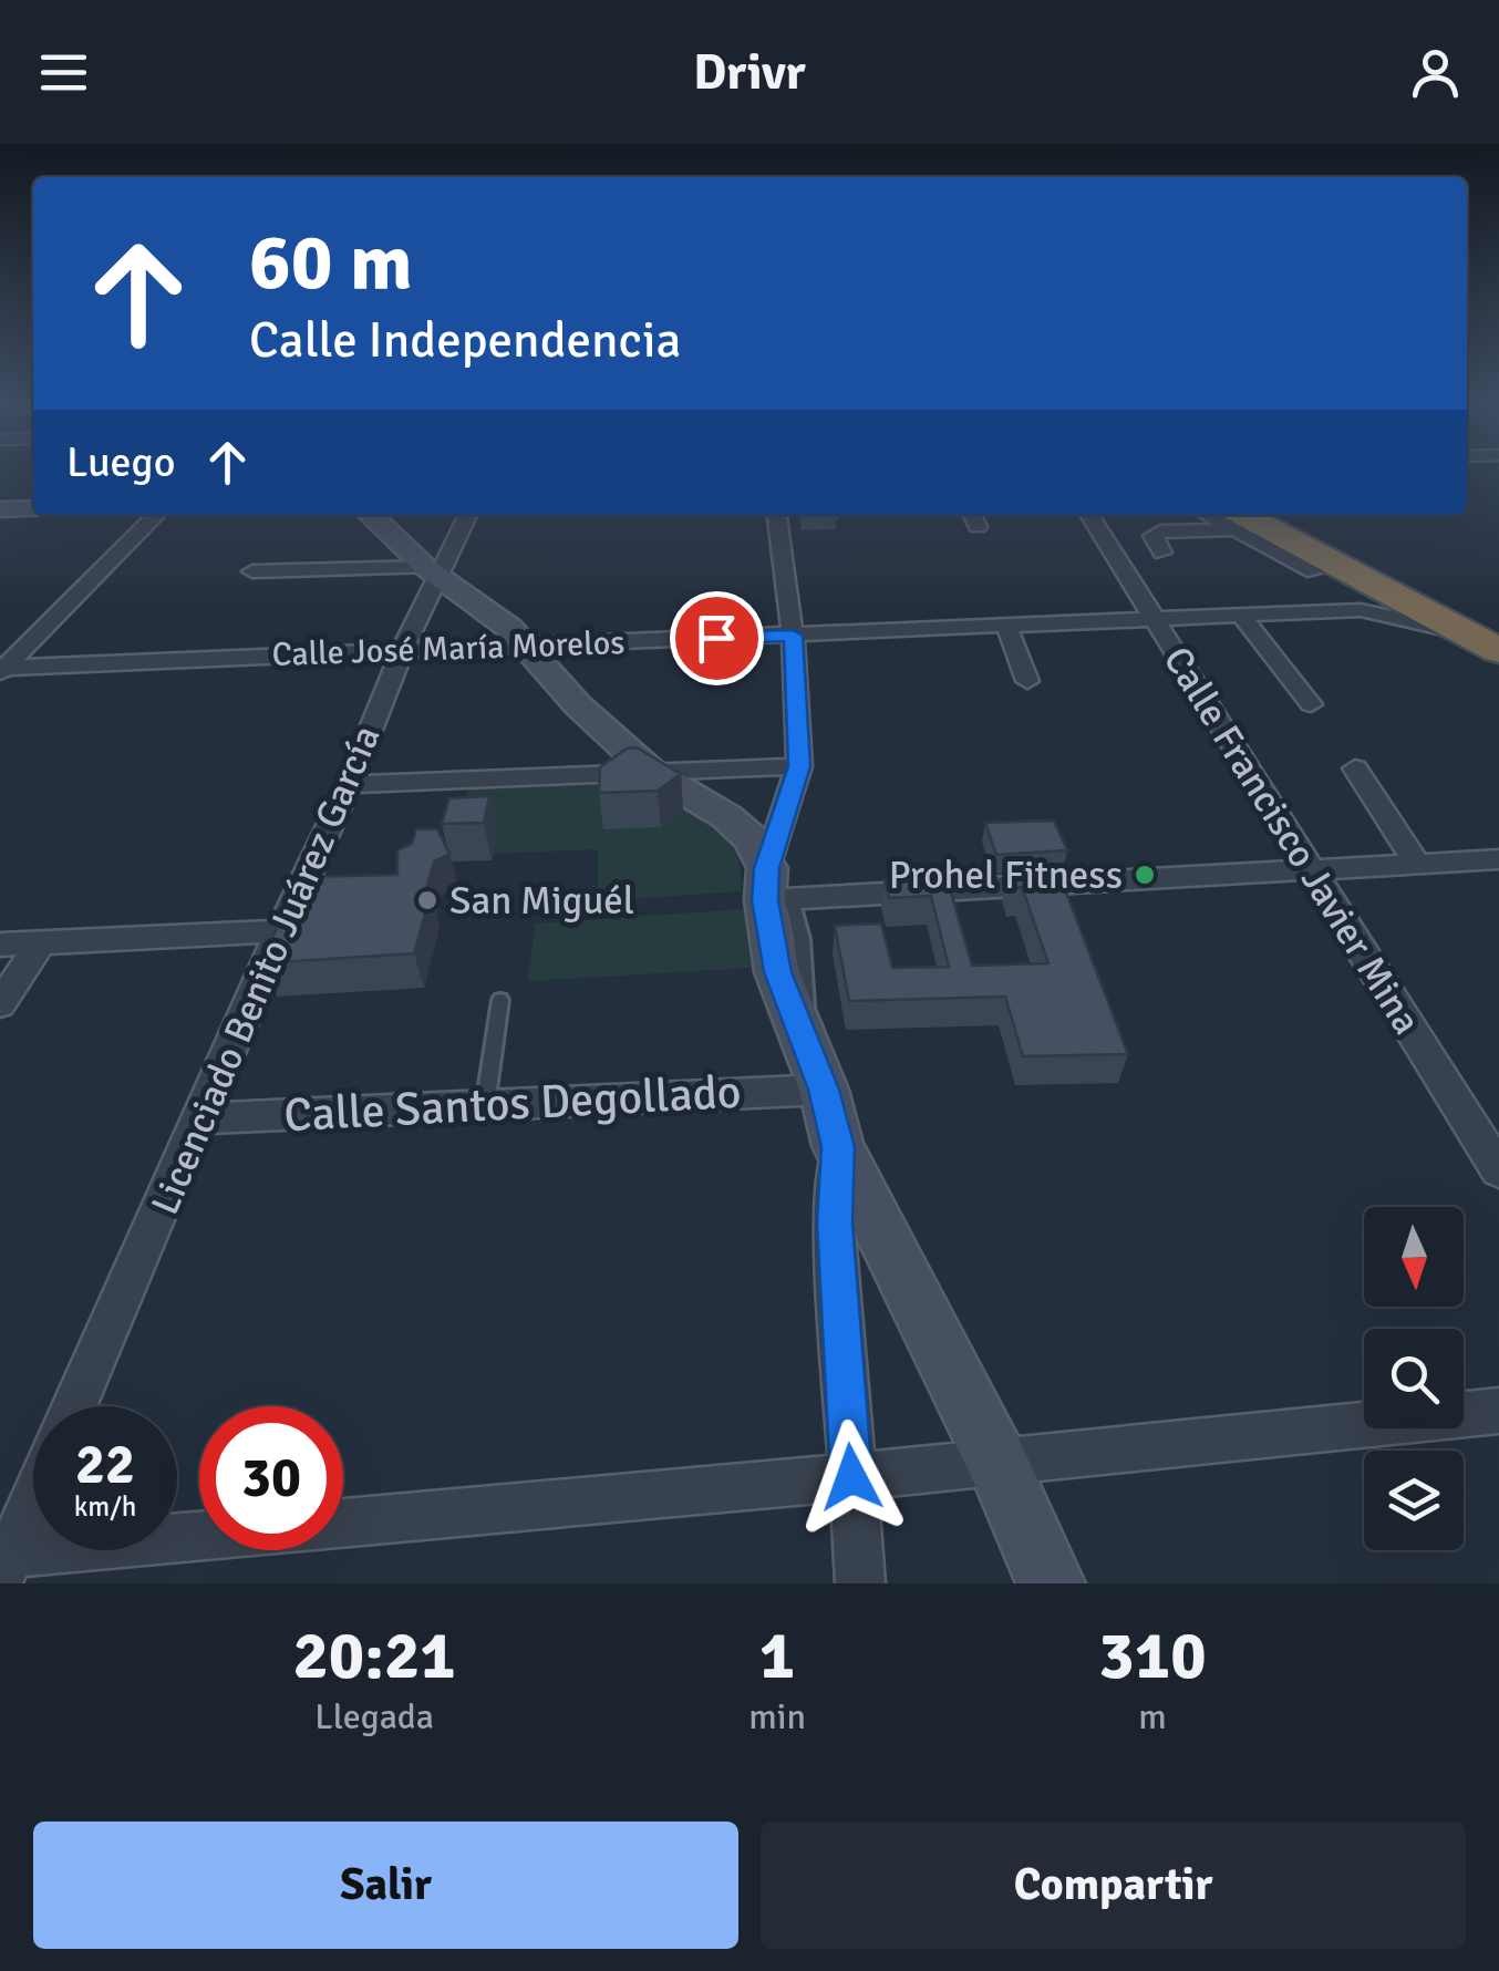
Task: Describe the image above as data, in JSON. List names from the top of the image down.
{
  "streets": {
    "street": [
      "Calle José María Morelos",
      "Calle Francisco Javier Mina",
      "Licenciado Benito Juárez García",
      "Calle Santos Degollado"
    ]
  },
  "crossings": [
    ["Calle José María Morelos", "Calle Francisco Javier Mina"],
    ["Calle José María Morelos", "Licenciado Benito Juárez García"],
    ["Licenciado Benito Juárez García", "Calle Santos Degollado"]
  ],
  "places": ["Prohel Fitness", "San Miguél"],
  "north": "bottom",
  "page": {
    "header": "Drivr",
    "turn": ["60 m", "Calle Independencia"],
    "then": "Luego",
    "speed": "22 km/h",
    "limit": "30",
    "eta": [
      "20:21",
      "Llegada",
      "1",
      "min",
      "310",
      "m"
    ],
    "buttons": ["Salir", "Compartir"]
  }
}
